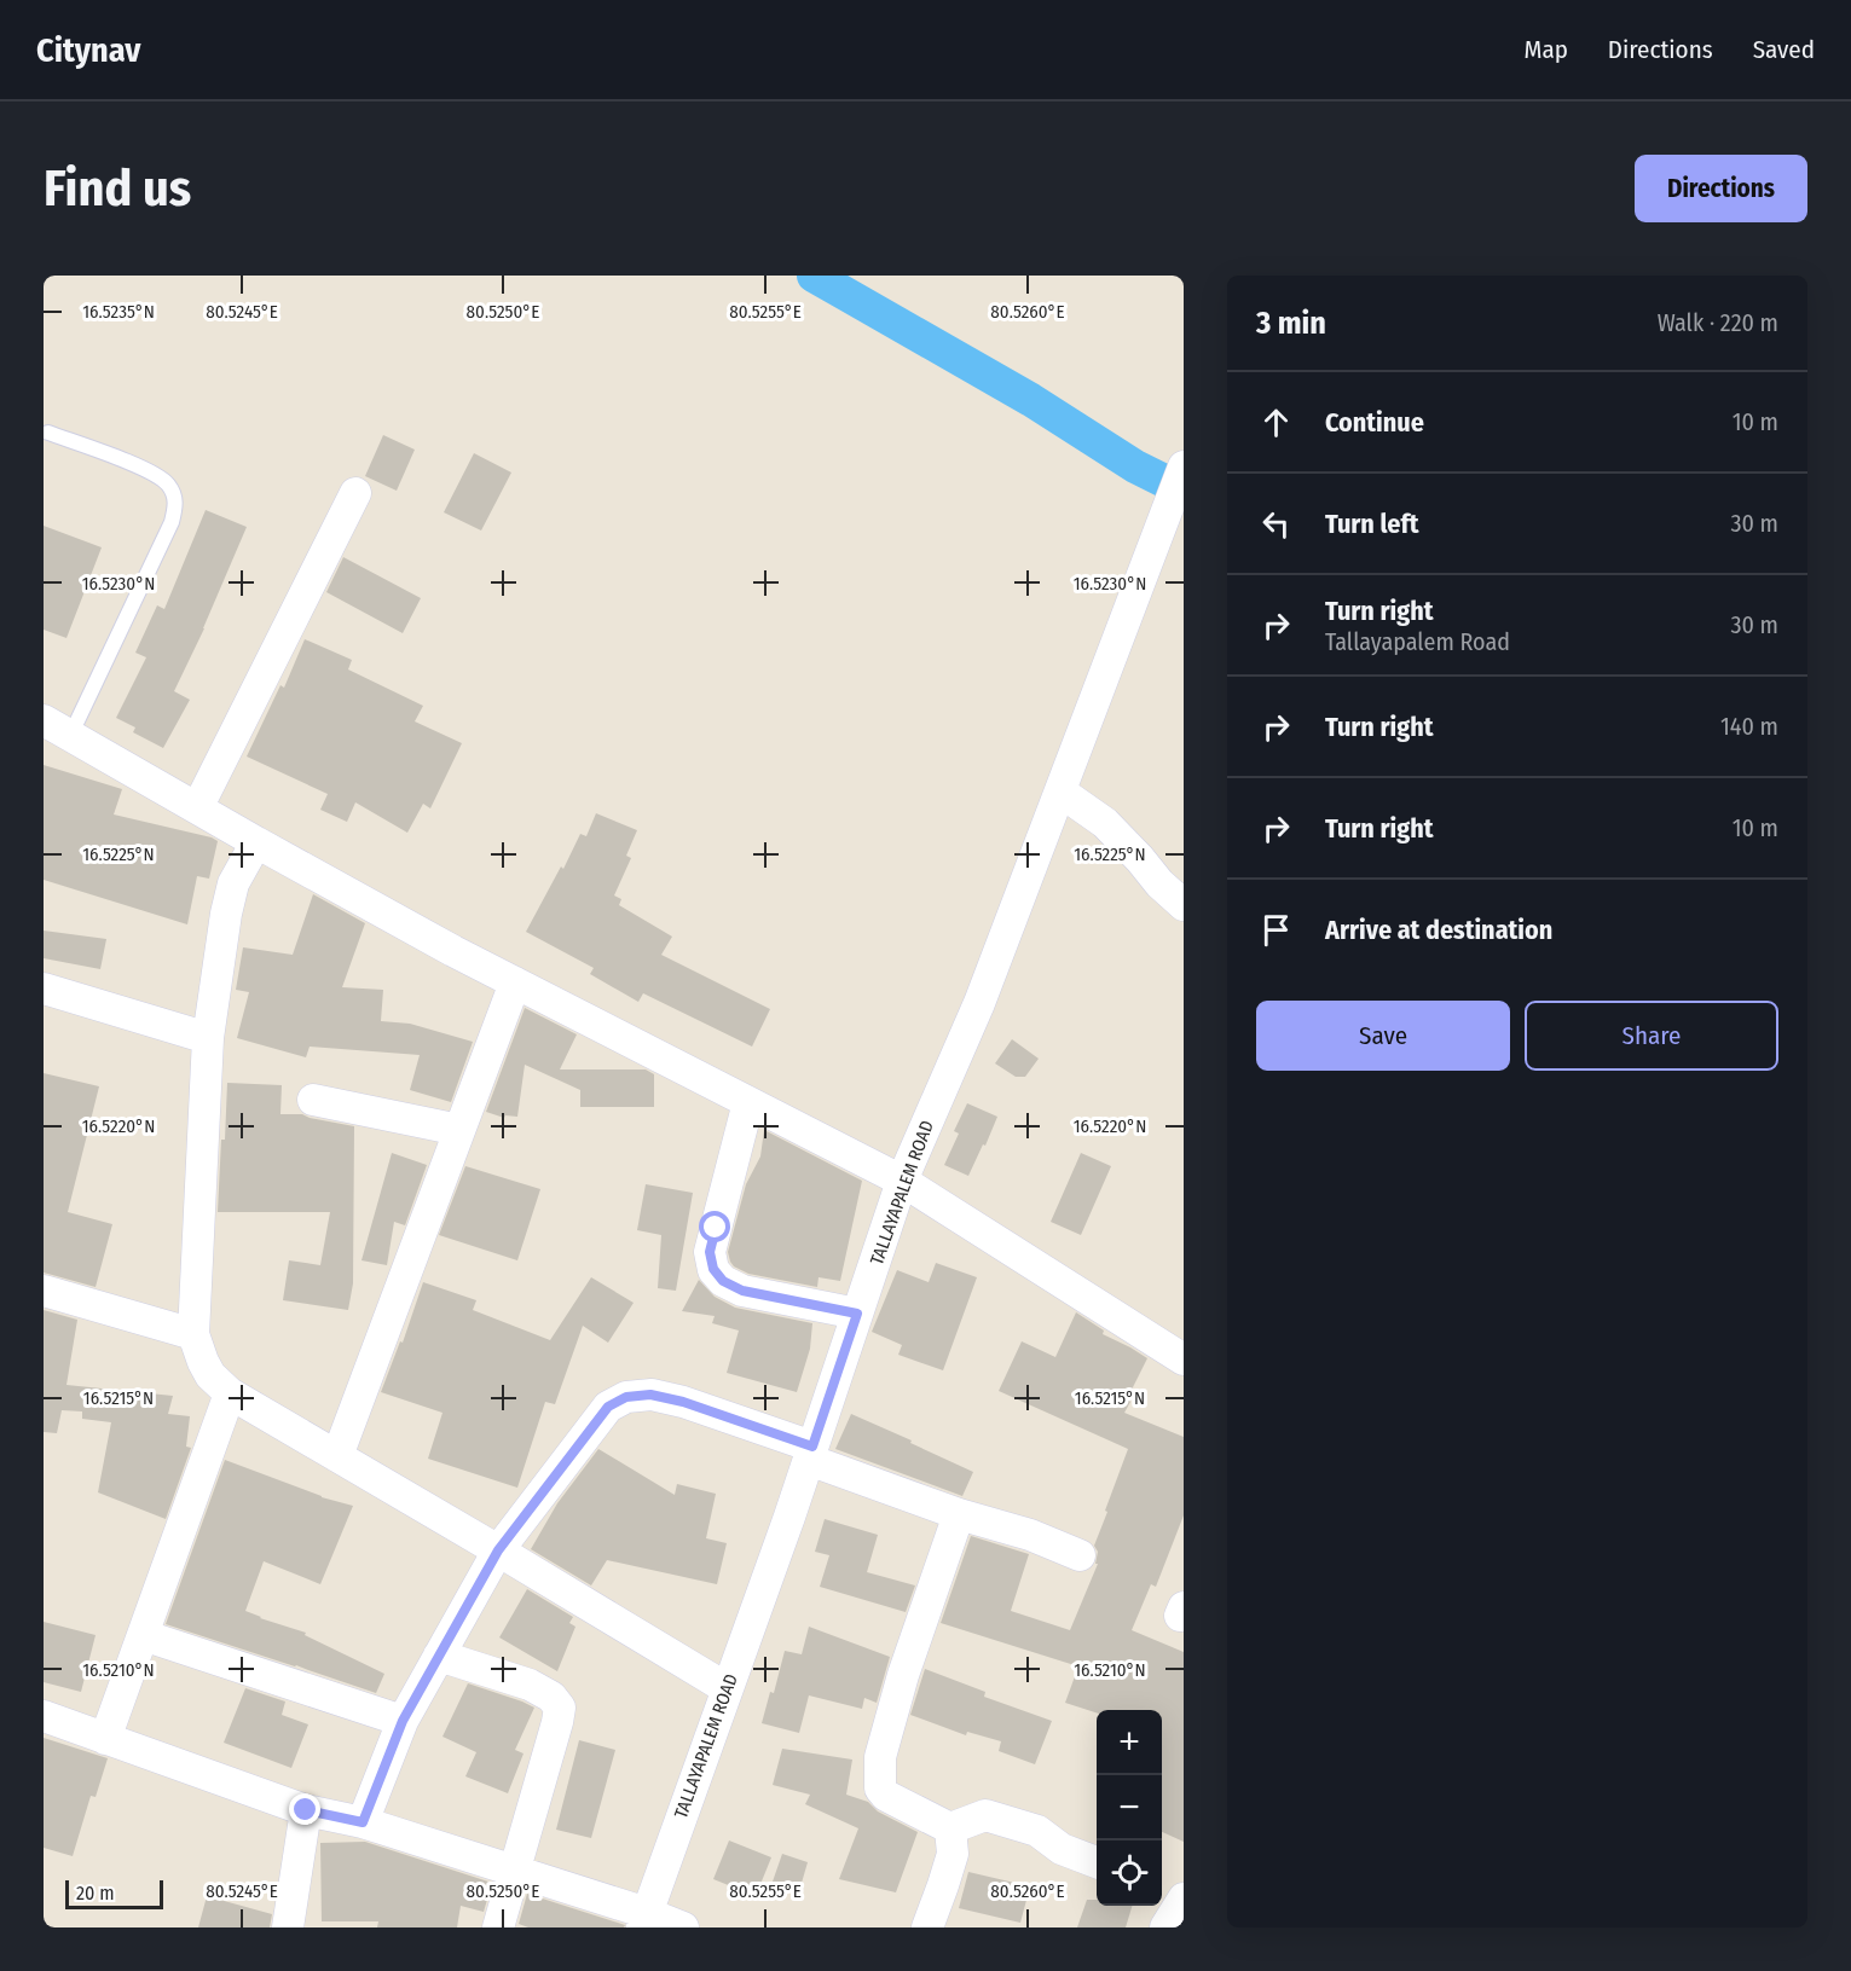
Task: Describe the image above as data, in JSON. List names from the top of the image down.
{
  "streets": {
    "street": ["TALLAYAPALEM ROAD"]
  },
  "scale_bar": "20 m",
  "page": {
    "header": "Citynav",
    "nav": ["Map", "Directions", "Saved"],
    "buttons": [
      "Directions",
      ["Save", "Share"]
    ],
    "title": "Find us",
    "heading": ["3 min", "Walk · 220 m"],
    "list": [
      ["Continue", "10 m"],
      ["Turn left", "30 m"],
      ["Turn right", "Tallayapalem Road", "30 m"],
      ["Turn right", "140 m"],
      ["Turn right", "10 m"],
      "Arrive at destination"
    ],
    "map_buttons": ["+", "−"],
    "scale": "20 m"
  },
  "coordinates": [
    "16.5235°N",
    "80.5245°E",
    "80.5250°E",
    "80.5255°E",
    "80.5260°E",
    "16.5230°N",
    "16.5225°N",
    "16.5220°N",
    "16.5215°N",
    "16.5210°N"
  ]
}
